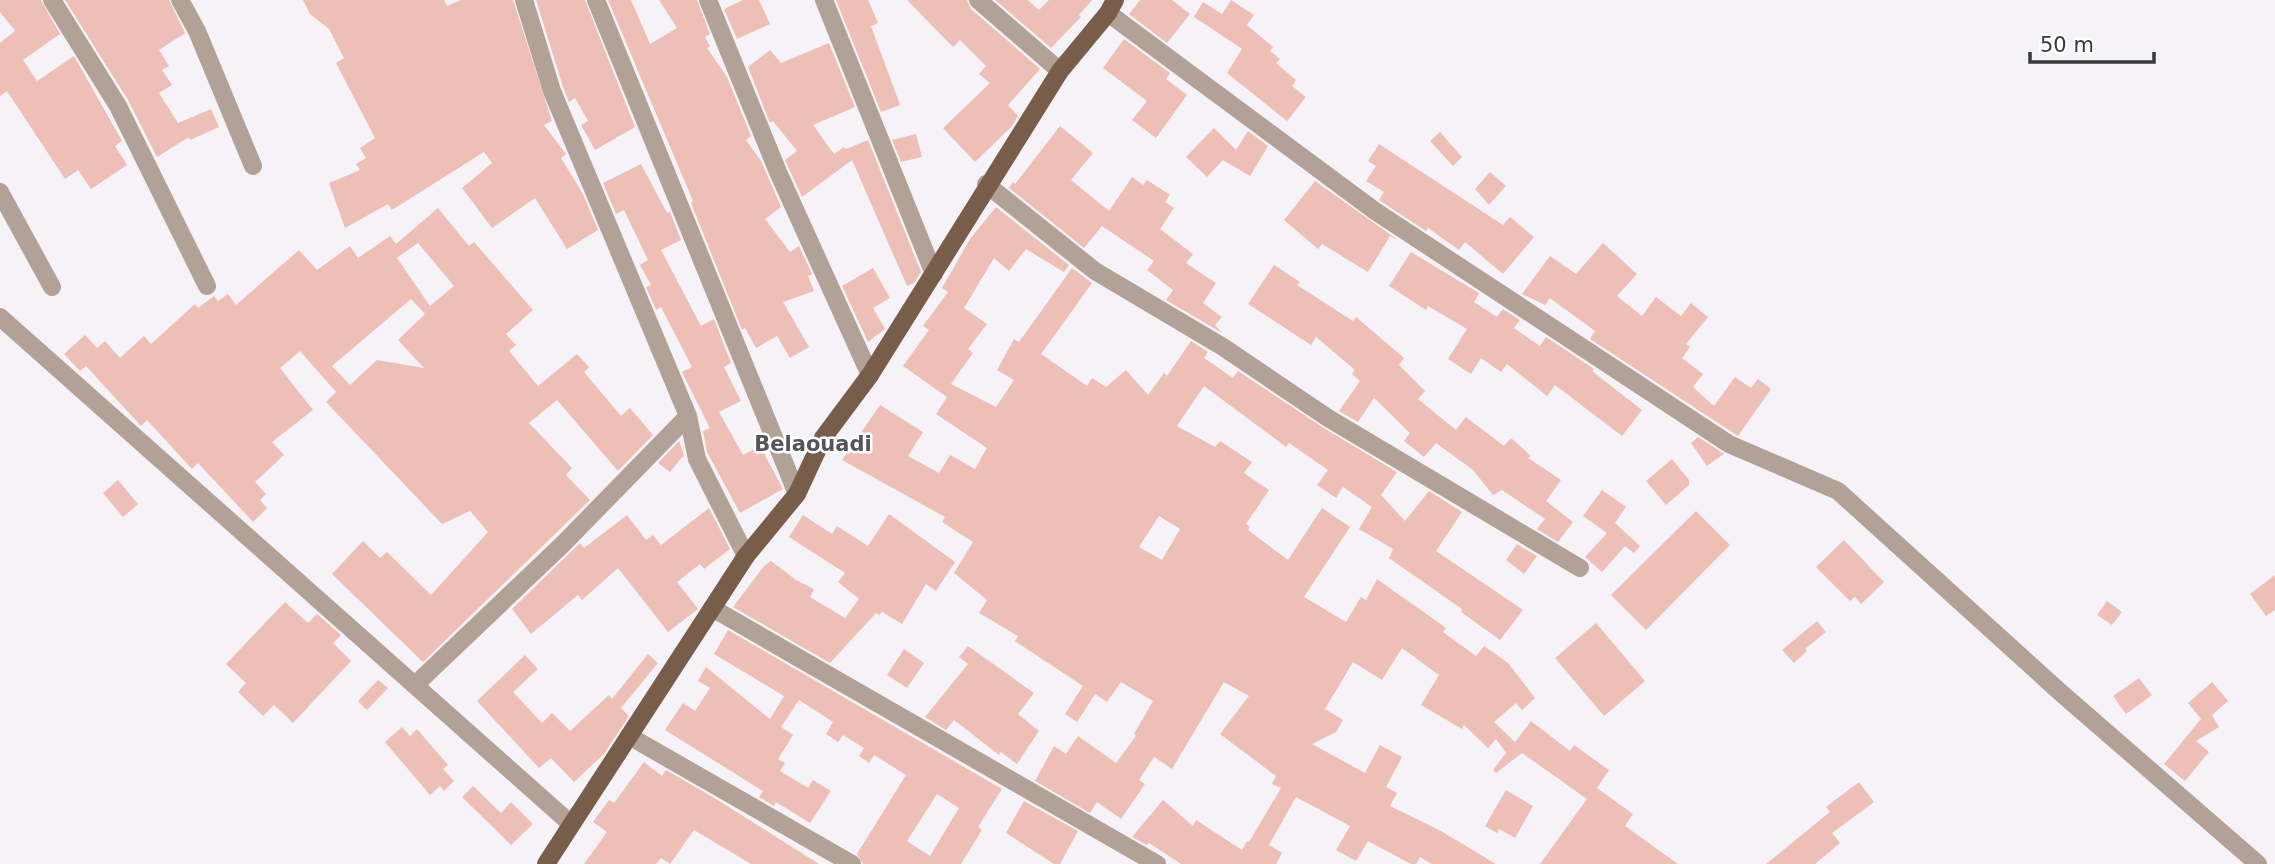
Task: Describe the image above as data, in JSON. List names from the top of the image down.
{
  "districts": ["Belaouadi"],
  "scale_bar": "50 m"
}
